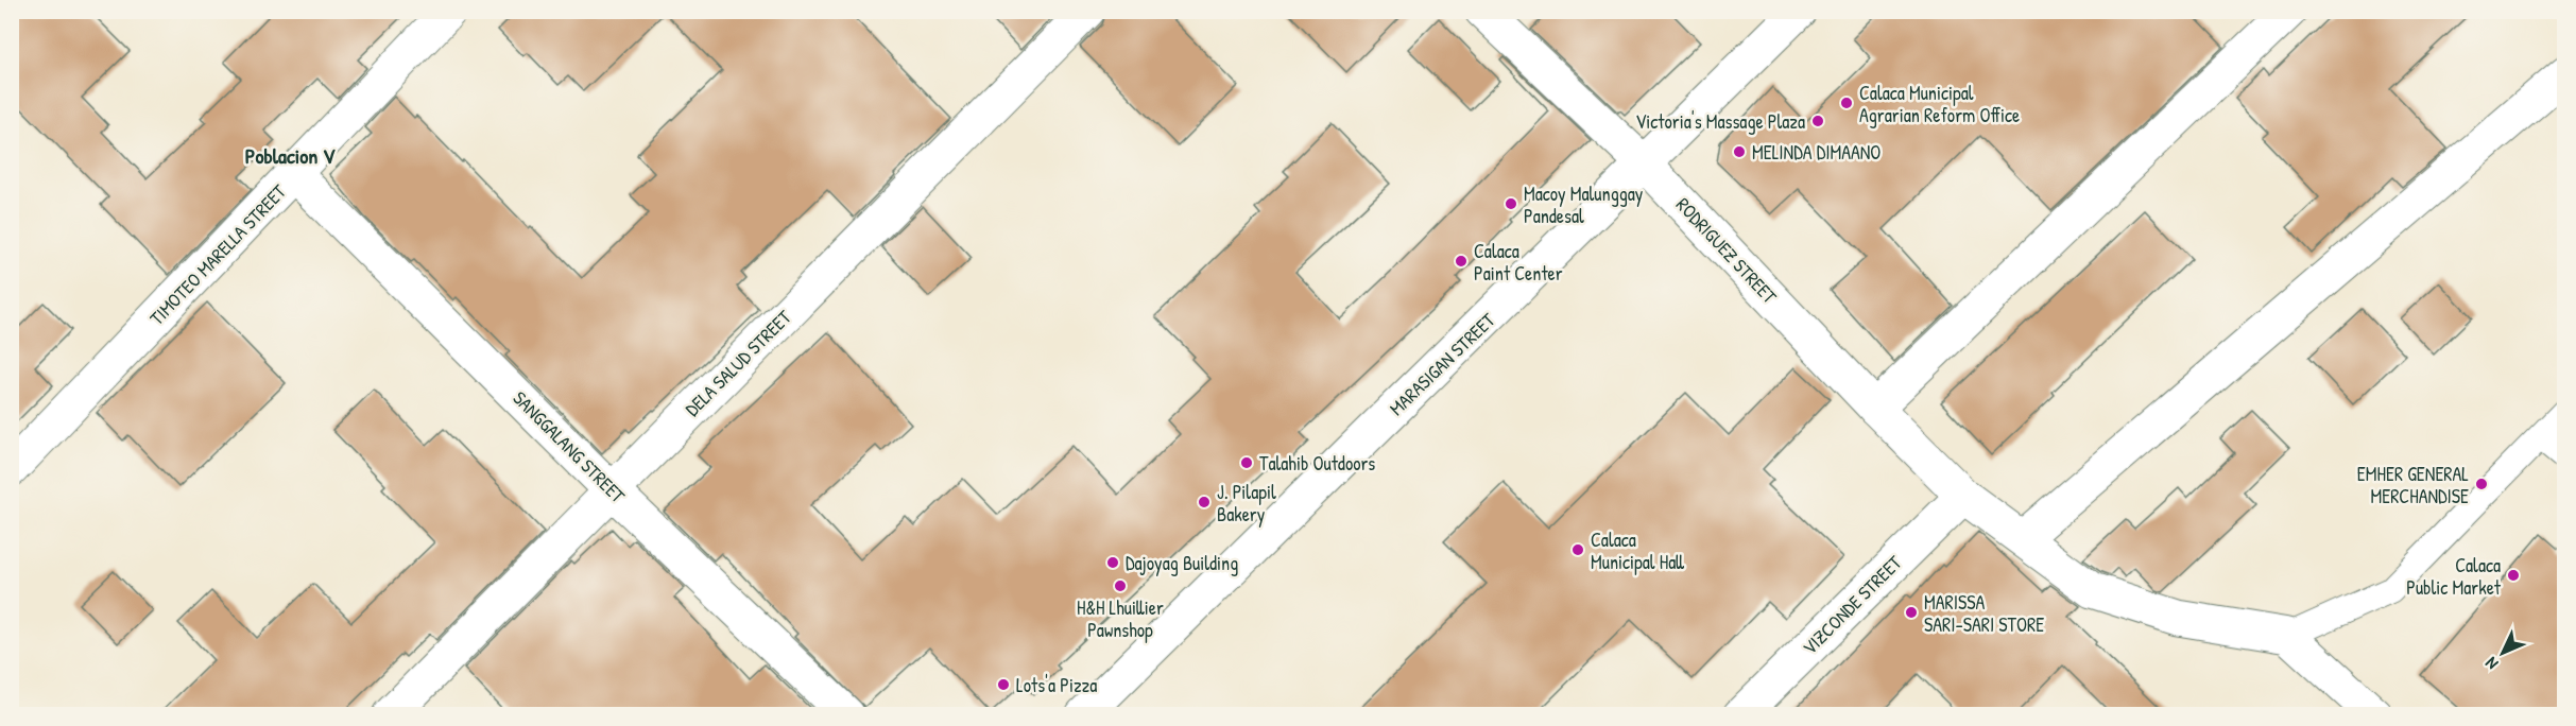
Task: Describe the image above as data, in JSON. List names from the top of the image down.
{
  "streets": {
    "street": [
      "RODRIGUEZ STREET",
      "TIMOTEO MARELLA STREET",
      "DELA SALUD STREET",
      "MARASIGAN STREET",
      "SANGGALANG STREET",
      "VIZCONDE STREET"
    ]
  },
  "crossings": [
    ["RODRIGUEZ STREET", "MARASIGAN STREET"],
    ["RODRIGUEZ STREET", "VIZCONDE STREET"],
    ["TIMOTEO MARELLA STREET", "SANGGALANG STREET"],
    ["DELA SALUD STREET", "SANGGALANG STREET"]
  ],
  "districts": ["Poblacion V"],
  "places": [
    "Calaca Municipal Agrarian Reform Office",
    "Victoria's Massage Plaza",
    "MELINDA DIMAANO",
    "Macoy Malunggay Pandesal",
    "Calaca Paint Center",
    "Talahib Outdoors",
    "EMHER GENERAL MERCHANDISE",
    "J. Pilapil Bakery",
    "Calaca Municipal Hall",
    "Dajoyag Building",
    "Calaca Public Market",
    "H&H Lhuillier Pawnshop",
    "MARISSA SARI-SARI STORE",
    "Lots'a Pizza"
  ],
  "north": "bottom left"
}
